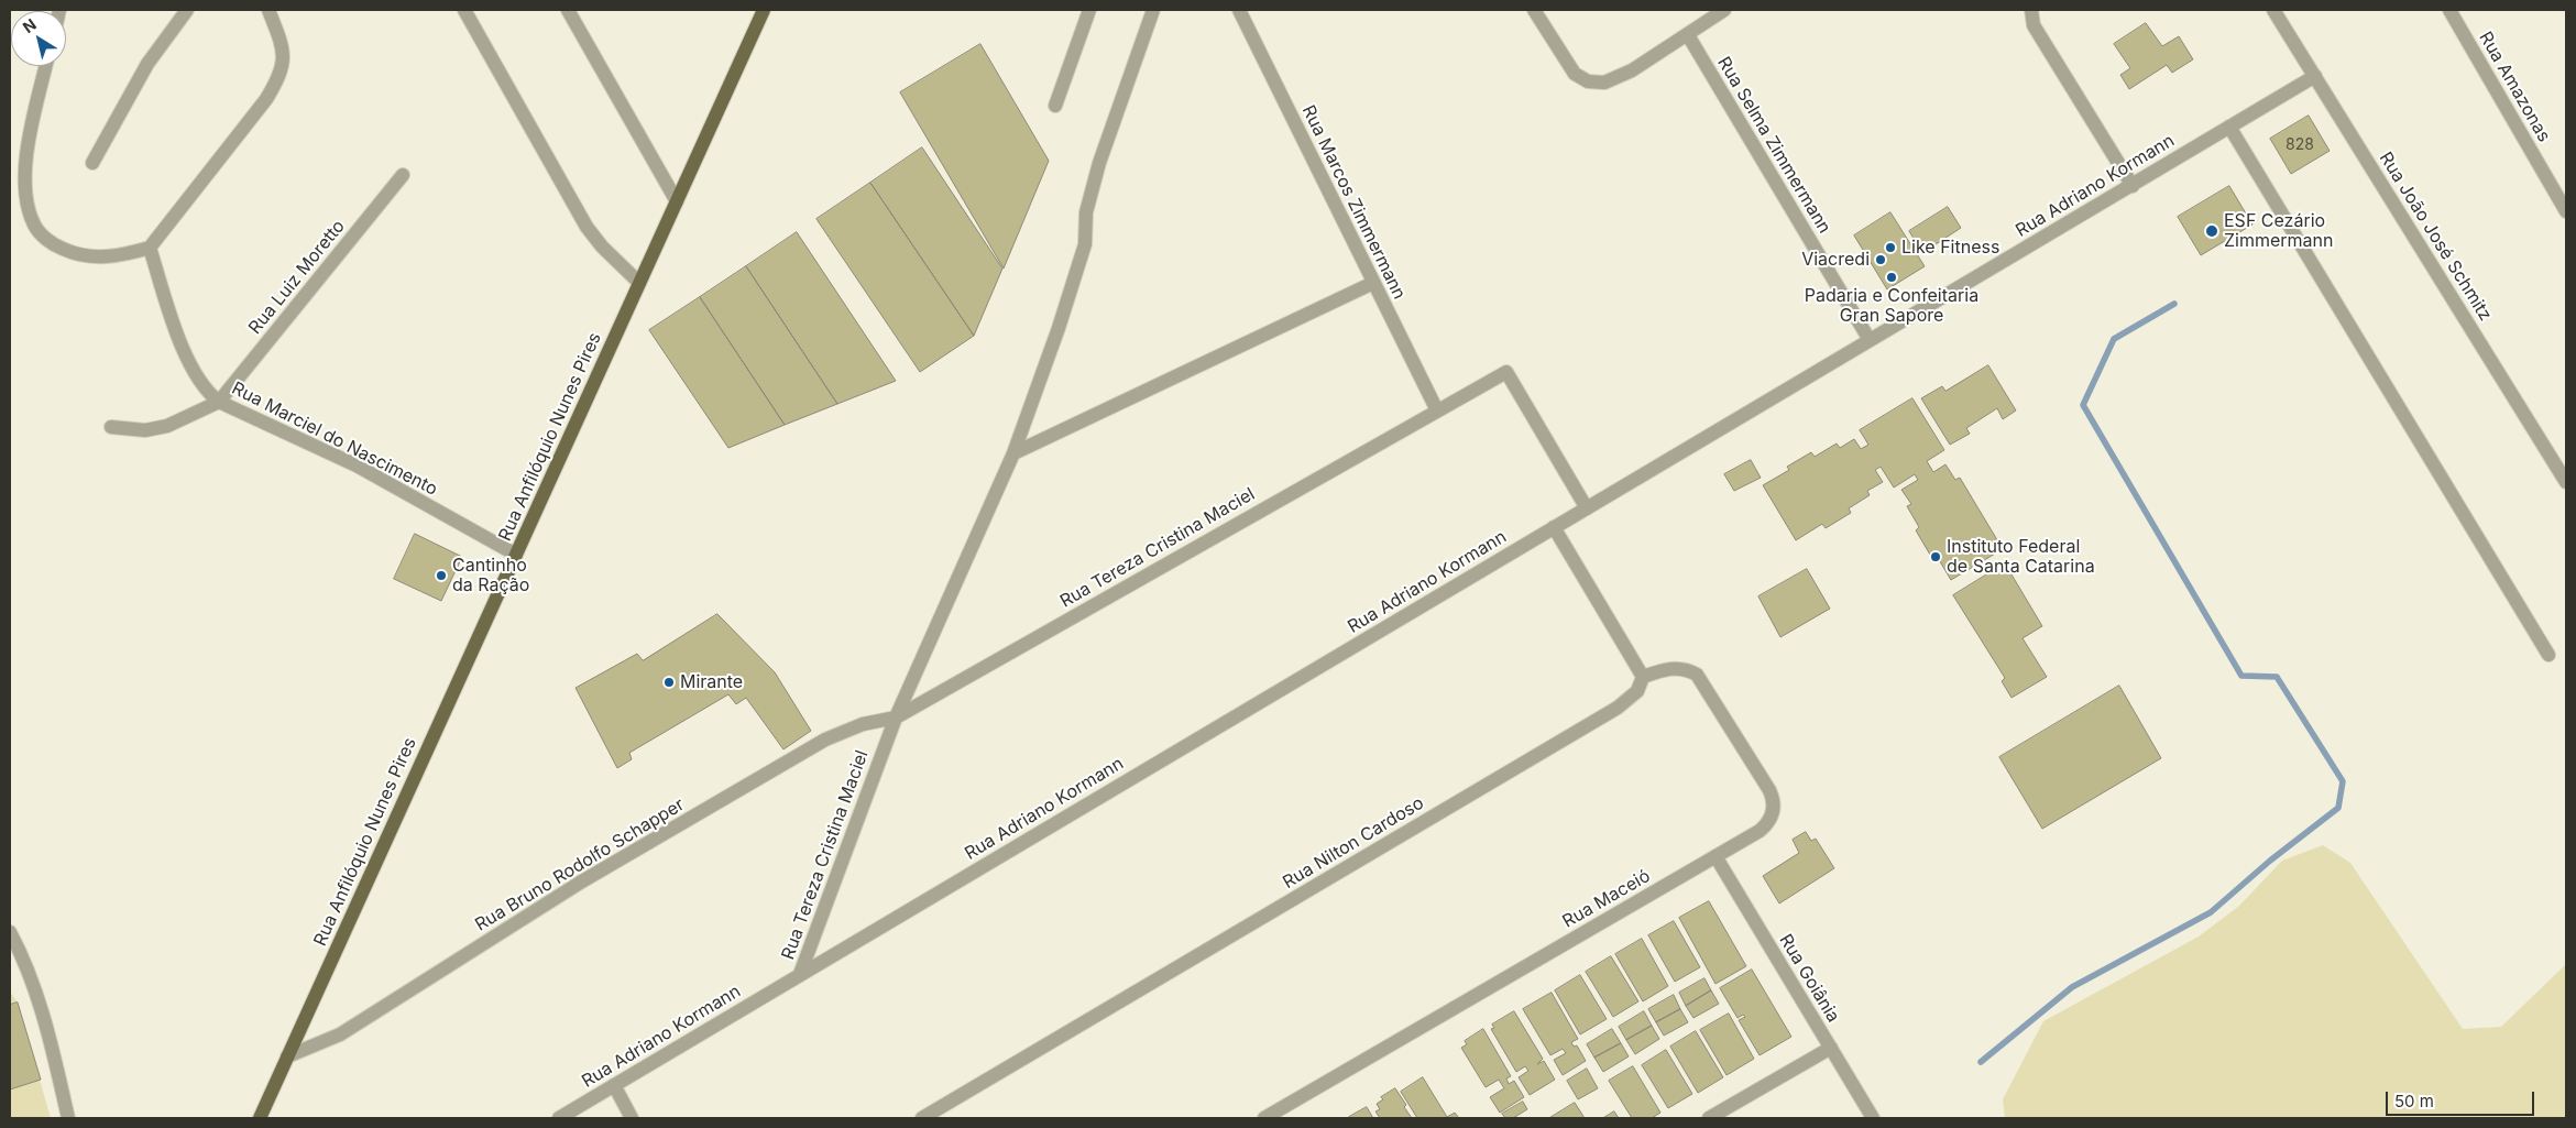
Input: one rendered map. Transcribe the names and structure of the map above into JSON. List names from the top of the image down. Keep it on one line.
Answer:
{"streets":{"main road":["Rua Anfilóquio Nunes Pires"],"street":["Rua Amazonas","Rua Selma Zimmermann","Rua Adriano Kormann","Rua Marcos Zimmermann","Rua João José Schmitz","Rua Luiz Moretto","Rua Marciel do Nascimento","Rua Tereza Cristina Maciel","Rua Nilton Cardoso","Rua Bruno Rodolfo Schapper","Rua Maceió","Rua Goiânia"]},"crossings":[["Rua Selma Zimmermann","Rua Adriano Kormann"],["Rua Adriano Kormann","Rua João José Schmitz"],["Rua Adriano Kormann","Rua Tereza Cristina Maciel"],["Rua Marcos Zimmermann","Rua Tereza Cristina Maciel"],["Rua Luiz Moretto","Rua Marciel do Nascimento"],["Rua Anfilóquio Nunes Pires","Rua Marciel do Nascimento"],["Rua Anfilóquio Nunes Pires","Rua Bruno Rodolfo Schapper"],["Rua Tereza Cristina Maciel","Rua Bruno Rodolfo Schapper"],["Rua Nilton Cardoso","Rua Maceió"],["Rua Maceió","Rua Goiânia"]],"places":["ESF Cezário Zimmermann","Like Fitness","Viacredi","Padaria e Confeitaria Gran Sapore","Instituto Federal de Santa Catarina","Cantinho da Ração","Mirante"],"house_numbers":["828"],"scale_bar":"50 m","north":"top left"}
